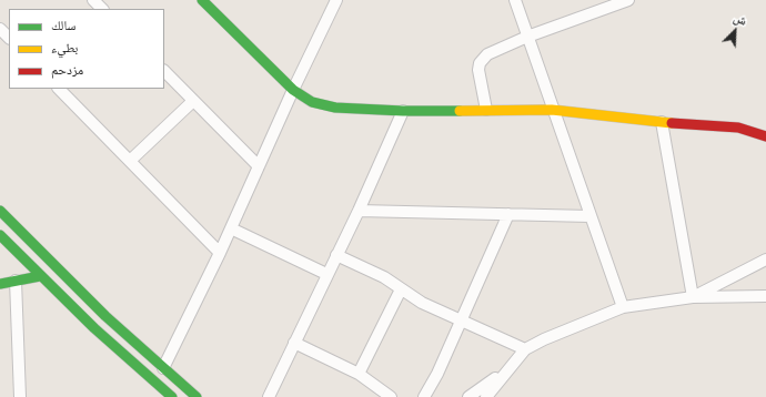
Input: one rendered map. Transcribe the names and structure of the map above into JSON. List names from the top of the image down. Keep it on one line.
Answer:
{"legend":["سالك","بطيء","مزدحم"],"north":"top right"}
